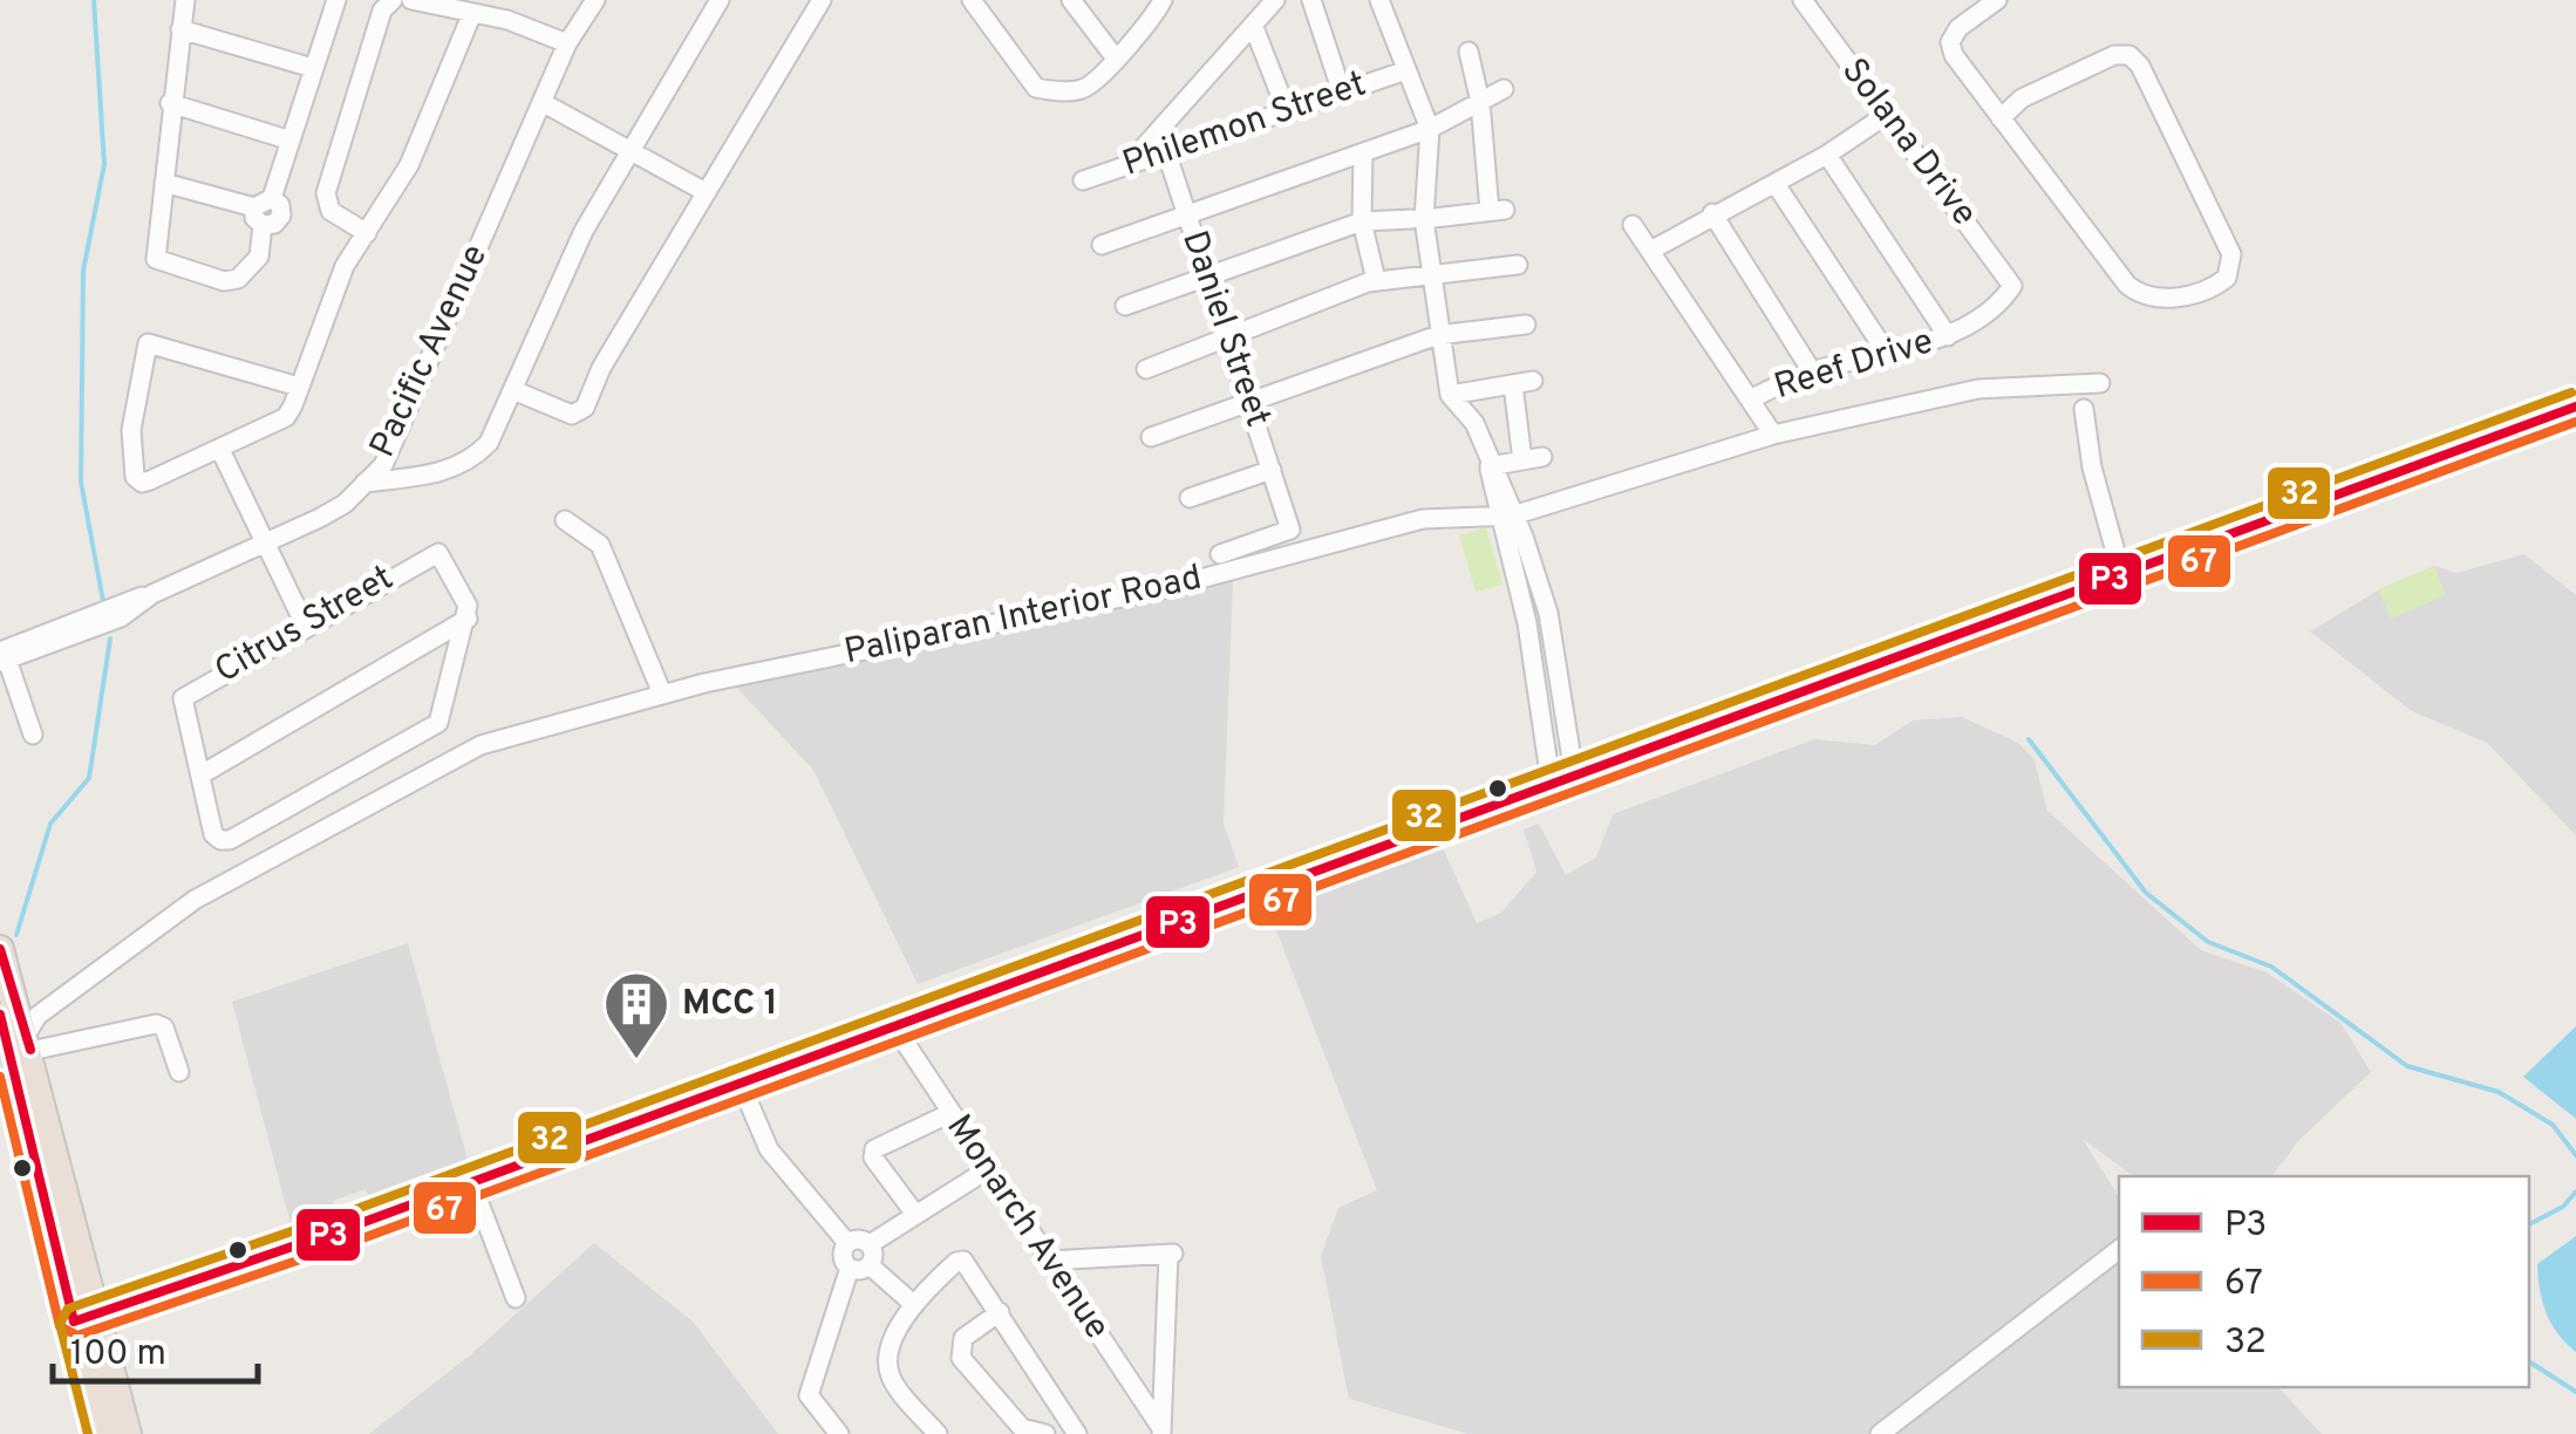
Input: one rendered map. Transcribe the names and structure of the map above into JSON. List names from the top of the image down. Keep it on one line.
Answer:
{"streets":{"street":["Philemon Street","Solana Drive","Daniel Street","Pacific Avenue","Reef Drive","Paliparan Interior Road","Citrus Street","Monarch Avenue"]},"crossings":[["Philemon Street","Daniel Street"],["Solana Drive","Reef Drive"]],"places":{"building":["MCC 1"]},"lines":["transit line 32","transit line P3","transit line 67"],"legend":["P3","67","32"],"scale_bar":"100 m"}
